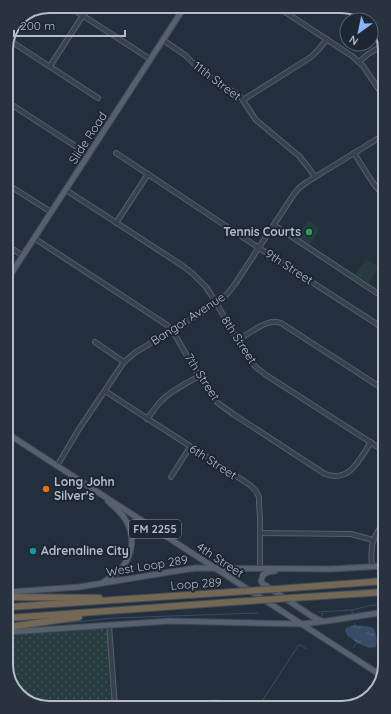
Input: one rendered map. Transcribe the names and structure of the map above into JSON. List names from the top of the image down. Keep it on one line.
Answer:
{"streets":{"highway":["Loop 289"],"main road":["Slide Road","FM 2255","4th Street","West Loop 289"],"street":["11th Street","9th Street","Bangor Avenue","8th Street","7th Street","6th Street"]},"crossings":[["11th Street","Slide Road"],["11th Street","Bangor Avenue"],["Slide Road","8th Street"],["Slide Road","7th Street"],["9th Street","Bangor Avenue"],["Bangor Avenue","8th Street"],["Bangor Avenue","7th Street"],["Bangor Avenue","6th Street"],["Bangor Avenue","4th Street"],["8th Street","7th Street"],["6th Street","West Loop 289"],["4th Street","West Loop 289"]],"places":["Tennis Courts","Long John Silver's","Adrenaline City"],"scale_bar":"200 m","north":"bottom left"}
